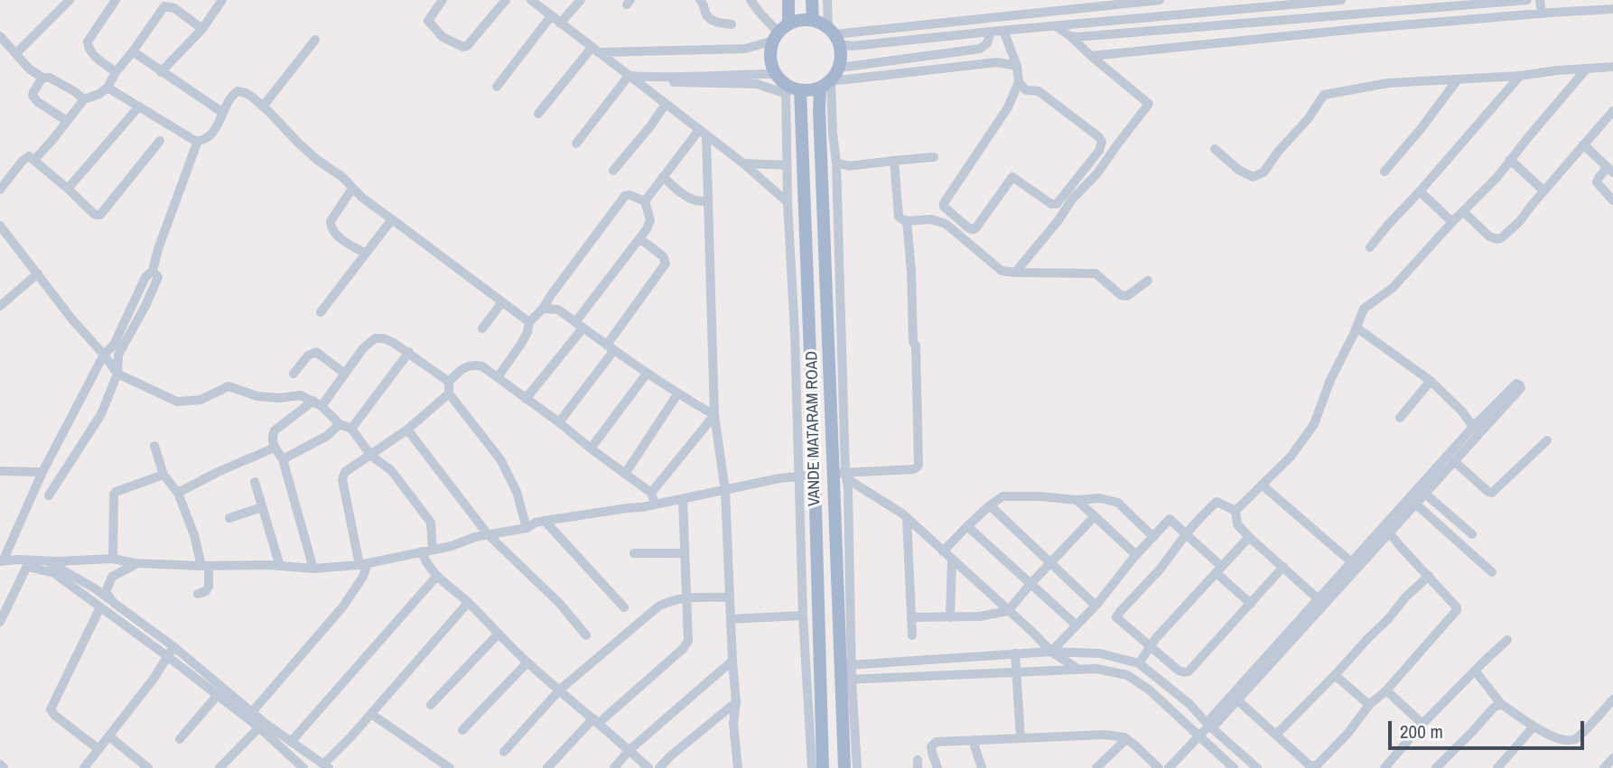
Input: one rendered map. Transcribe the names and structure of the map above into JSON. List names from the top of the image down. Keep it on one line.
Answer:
{"streets":{"main road":["VANDE MATARAM ROAD"]},"scale_bar":"200 m"}
